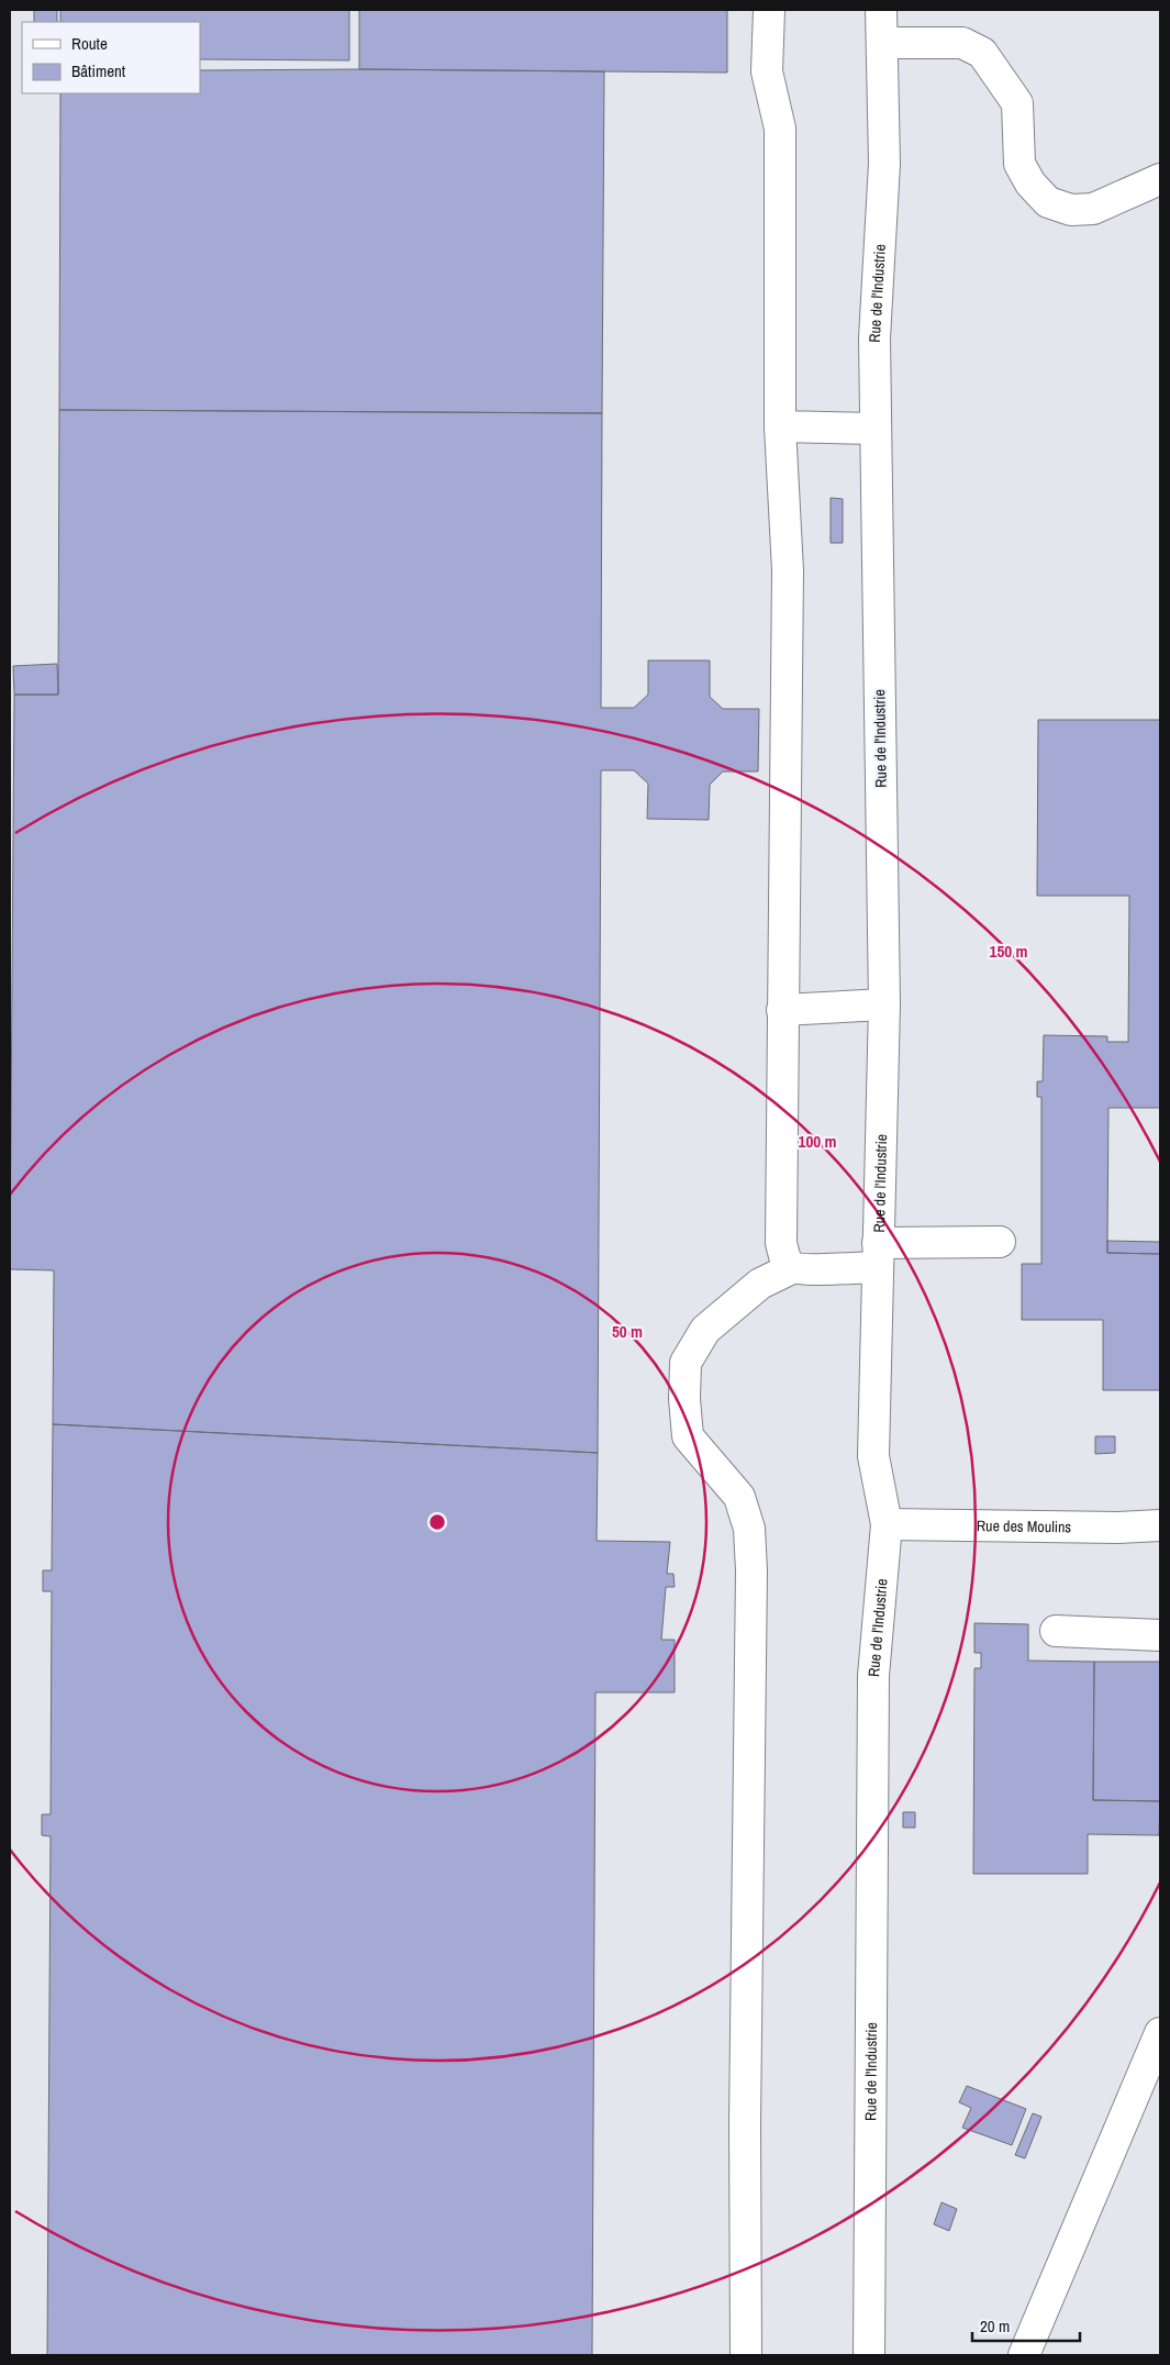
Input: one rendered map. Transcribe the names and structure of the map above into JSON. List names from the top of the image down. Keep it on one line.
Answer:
{"streets":{"street":["Rue de l'Industrie","Rue des Moulins"]},"crossings":[["Rue de l'Industrie","Rue des Moulins"]],"legend":["Route","Bâtiment"],"scale_bar":"20 m","rings":["150 m","100 m","50 m"]}
